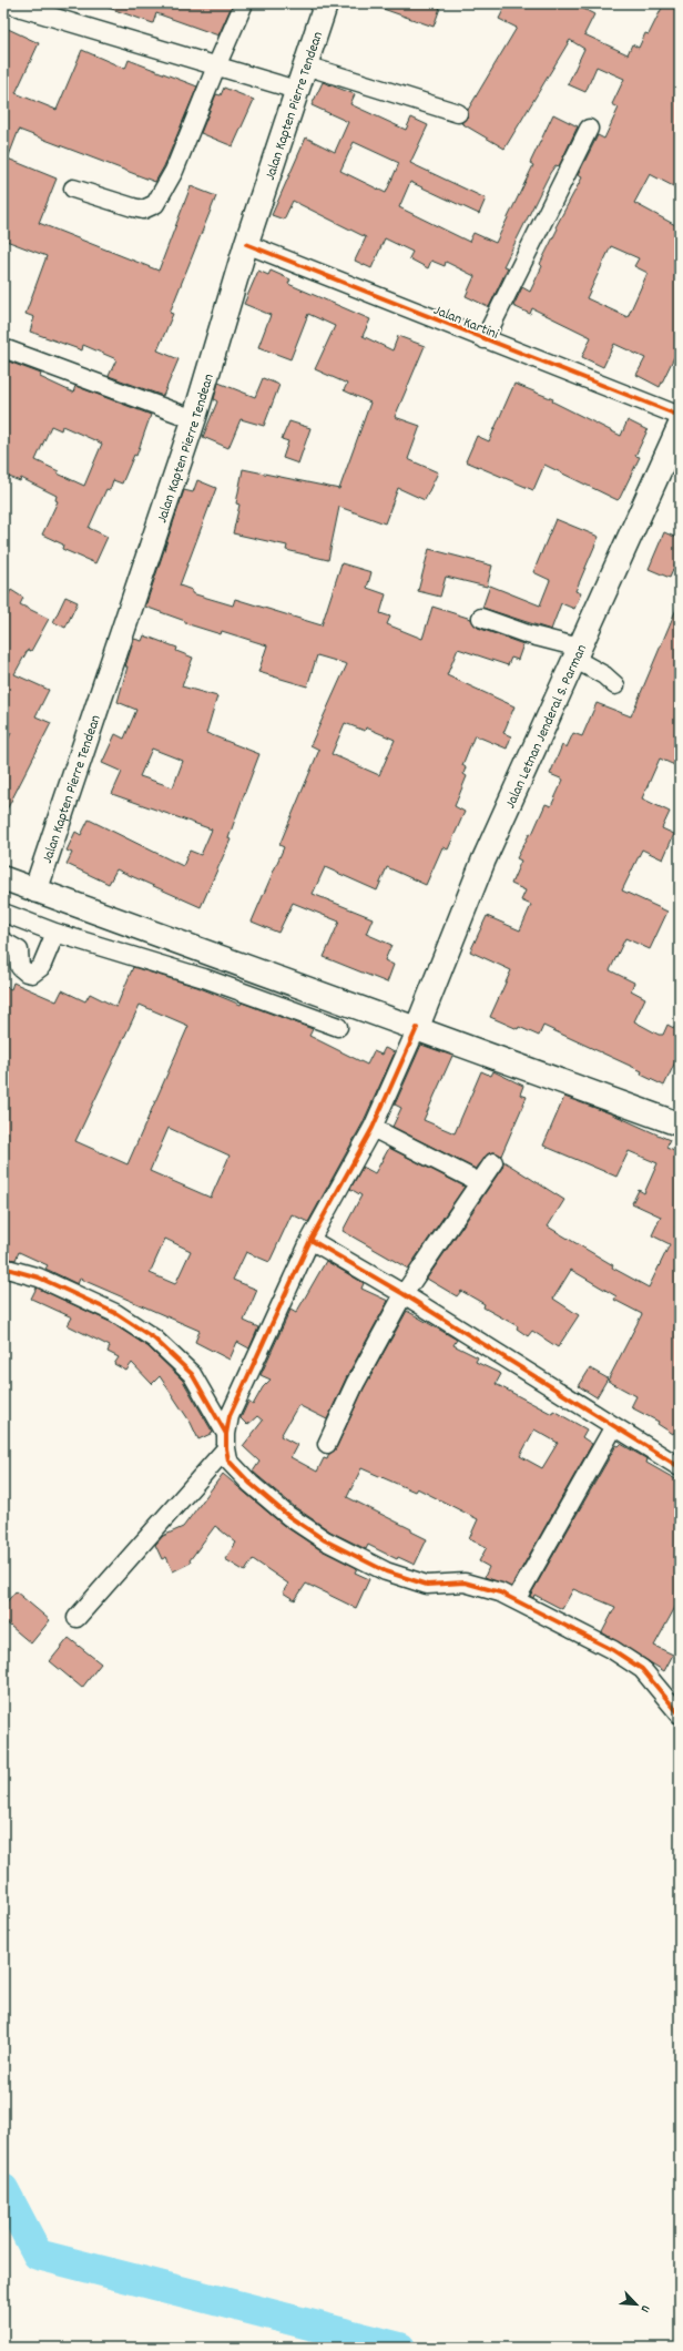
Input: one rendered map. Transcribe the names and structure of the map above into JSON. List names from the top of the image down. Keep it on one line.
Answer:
{"streets":{"main road":["Jalan Kapten Pierre Tendean","Jalan Letnan Jenderal S. Parman"],"street":["Jalan Kartini"]},"crossings":[["Jalan Kapten Pierre Tendean","Jalan Kartini"]],"north":"bottom right"}
